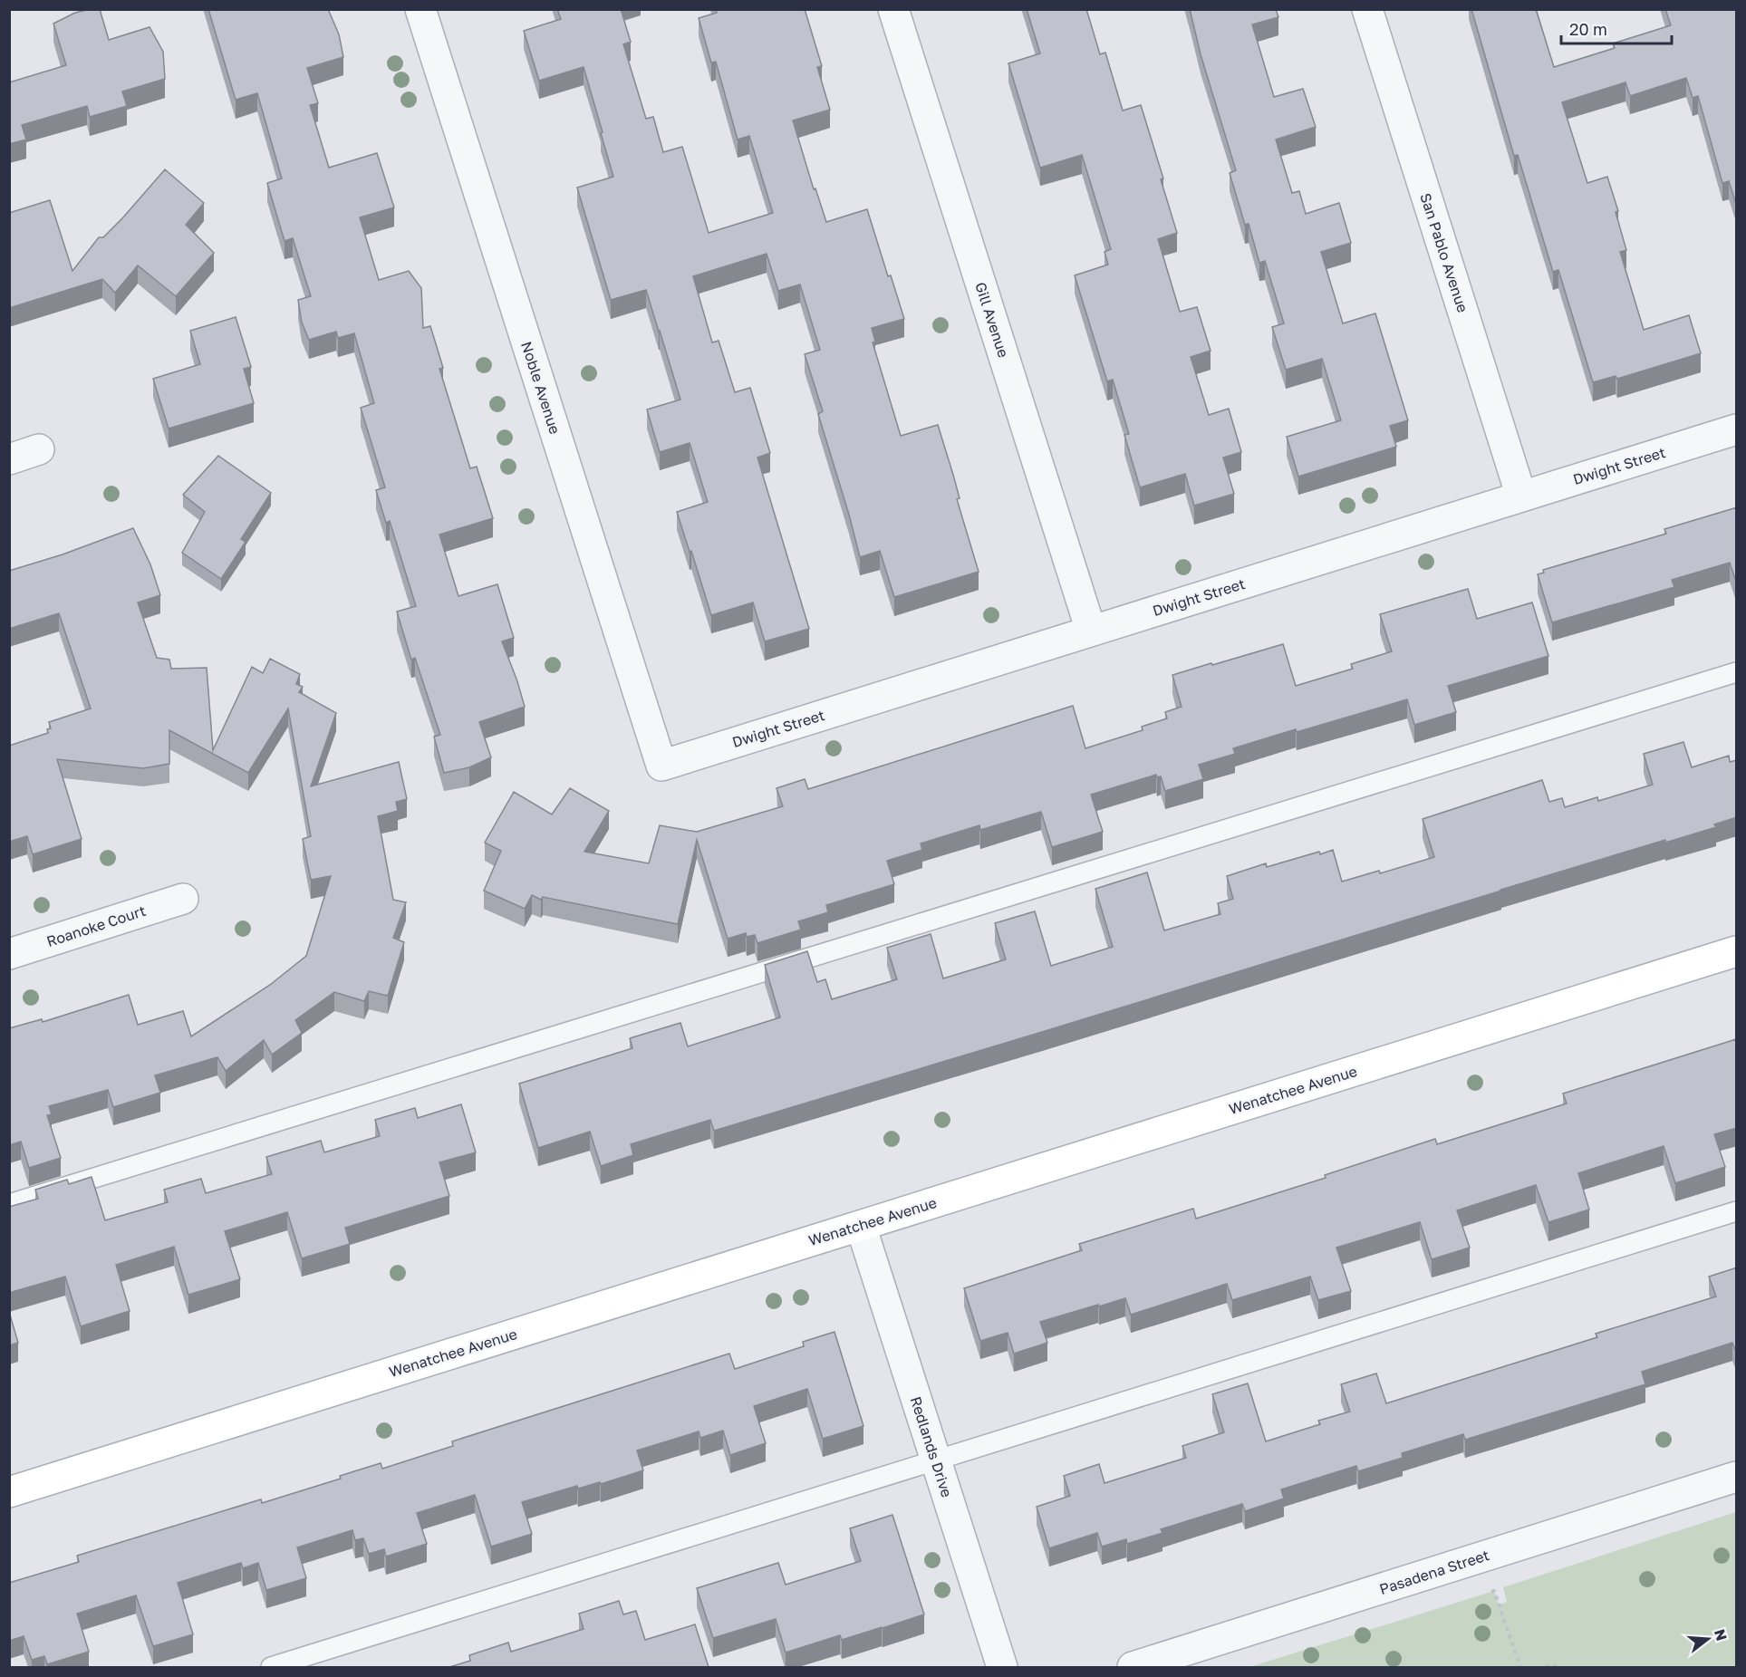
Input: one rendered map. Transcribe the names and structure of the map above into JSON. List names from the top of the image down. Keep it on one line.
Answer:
{"streets":{"street":["San Pablo Avenue","Gill Avenue","Noble Avenue","Dwight Street","Roanoke Court","Wenatchee Avenue","Redlands Drive","Pasadena Street"]},"crossings":[["San Pablo Avenue","Dwight Street"],["Gill Avenue","Dwight Street"],["Noble Avenue","Dwight Street"],["Wenatchee Avenue","Redlands Drive"]],"scale_bar":"20 m","north":"right"}
